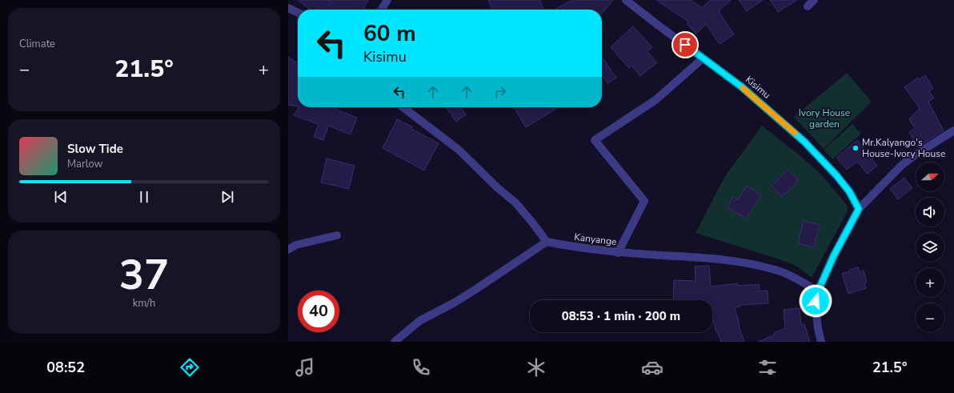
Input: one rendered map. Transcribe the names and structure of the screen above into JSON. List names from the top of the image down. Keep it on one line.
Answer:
{"streets":{"street":["Kisimu","Kanyange"]},"parks":["Ivory House garden"],"places":["Mr.Kalyango's House-Ivory House"],"north":"right","page":{"tile":["Climate",["37","km/h"]],"turn":["60 m","Kisimu"],"heat":["−","21.5°","+"],"song":["Slow Tide","Marlow"],"map_buttons":["+","−"],"limit":"40","trip":"08:53 · 1 min · 200 m","tabs":["08:52","21.5°"]}}
